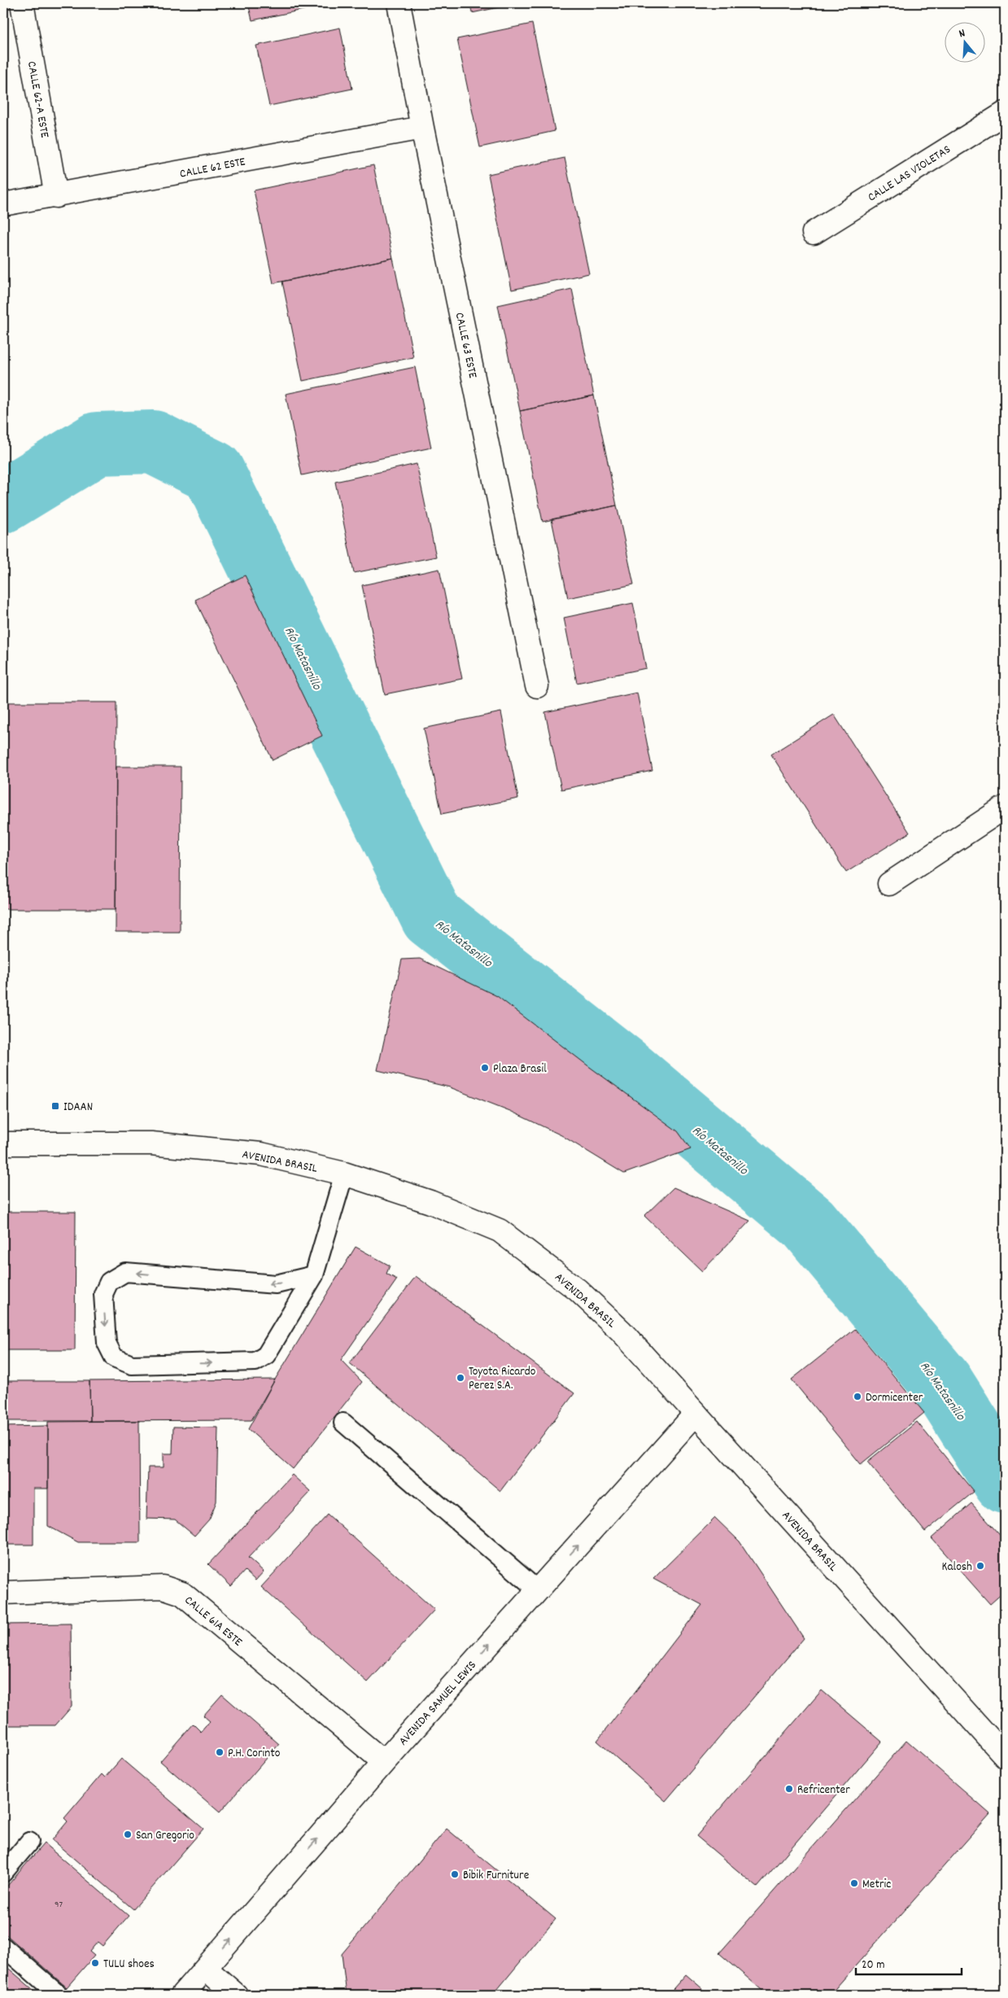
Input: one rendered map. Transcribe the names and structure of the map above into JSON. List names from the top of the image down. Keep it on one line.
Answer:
{"streets":{"street":["CALLE 62-A ESTE","CALLE 62 ESTE","CALLE LAS VIOLETAS","CALLE 63 ESTE","AVENIDA BRASIL","CALLE 61A ESTE","AVENIDA SAMUEL LEWIS"]},"crossings":[["CALLE 62-A ESTE","CALLE 62 ESTE"],["CALLE 62 ESTE","CALLE 63 ESTE"],["AVENIDA BRASIL","AVENIDA SAMUEL LEWIS"],["CALLE 61A ESTE","AVENIDA SAMUEL LEWIS"]],"one_way":["AVENIDA SAMUEL LEWIS"],"water":["Río Matasnillo"],"places":{"other":["Plaza Brasil","Toyota Ricardo Perez S.A.","Dormicenter","Kalosh","P.H. Corinto","Refricenter","San Gregorio","Bibik Furniture","Metric","TULU shoes"],"transit":["IDAAN"]},"house_numbers":["97"],"scale_bar":"20 m","north":"top"}
